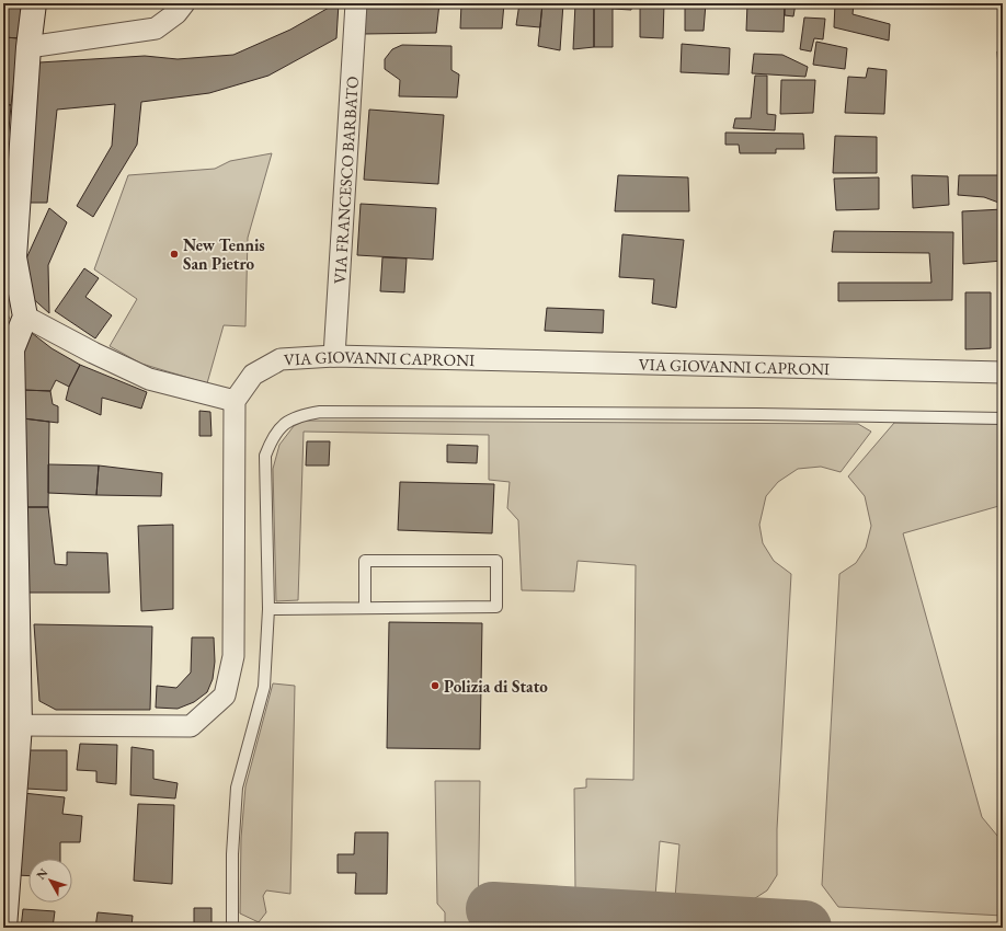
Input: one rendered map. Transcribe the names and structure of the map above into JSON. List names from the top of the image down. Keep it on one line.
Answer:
{"streets":{"street":["VIA FRANCESCO BARBATO","VIA GIOVANNI CAPRONI"]},"crossings":[["VIA FRANCESCO BARBATO","VIA GIOVANNI CAPRONI"]],"places":["New Tennis San Pietro","Polizia di Stato"],"north":"top left"}
